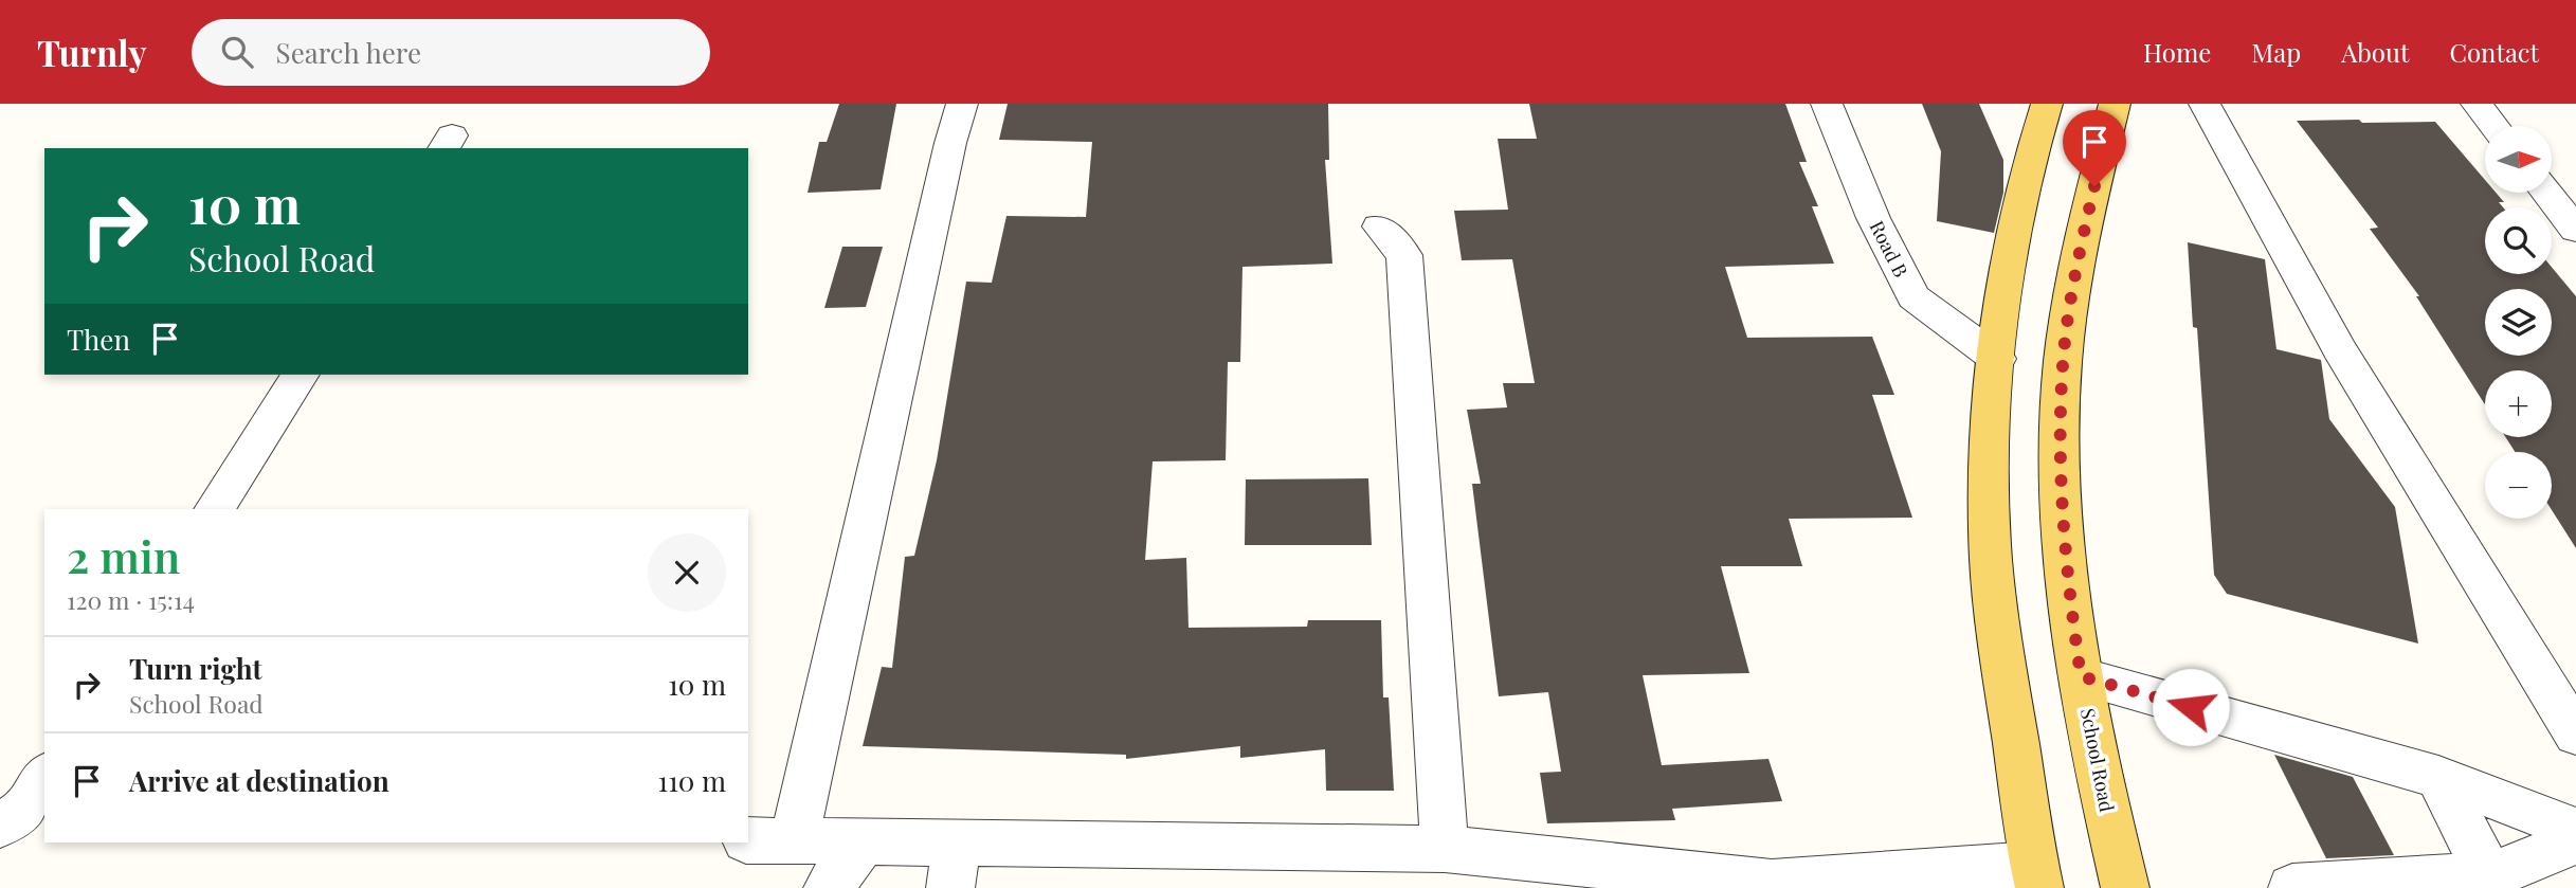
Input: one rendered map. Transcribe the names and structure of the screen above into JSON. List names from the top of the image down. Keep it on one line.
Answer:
{"streets":{"main road":["School Road"],"street":["Road B"]},"north":"right","page":{"header":"Turnly","search":"Search here","nav":["Home","Map","About","Contact"],"map_buttons":["+","−"],"turn":["10 m","School Road"],"then":"Then","heading":["2 min","120 m · 15:14"],"list":[{"name":"Turn right","note":"School Road","value":"10 m"},{"name":"Arrive at destination","value":"110 m"}]}}
